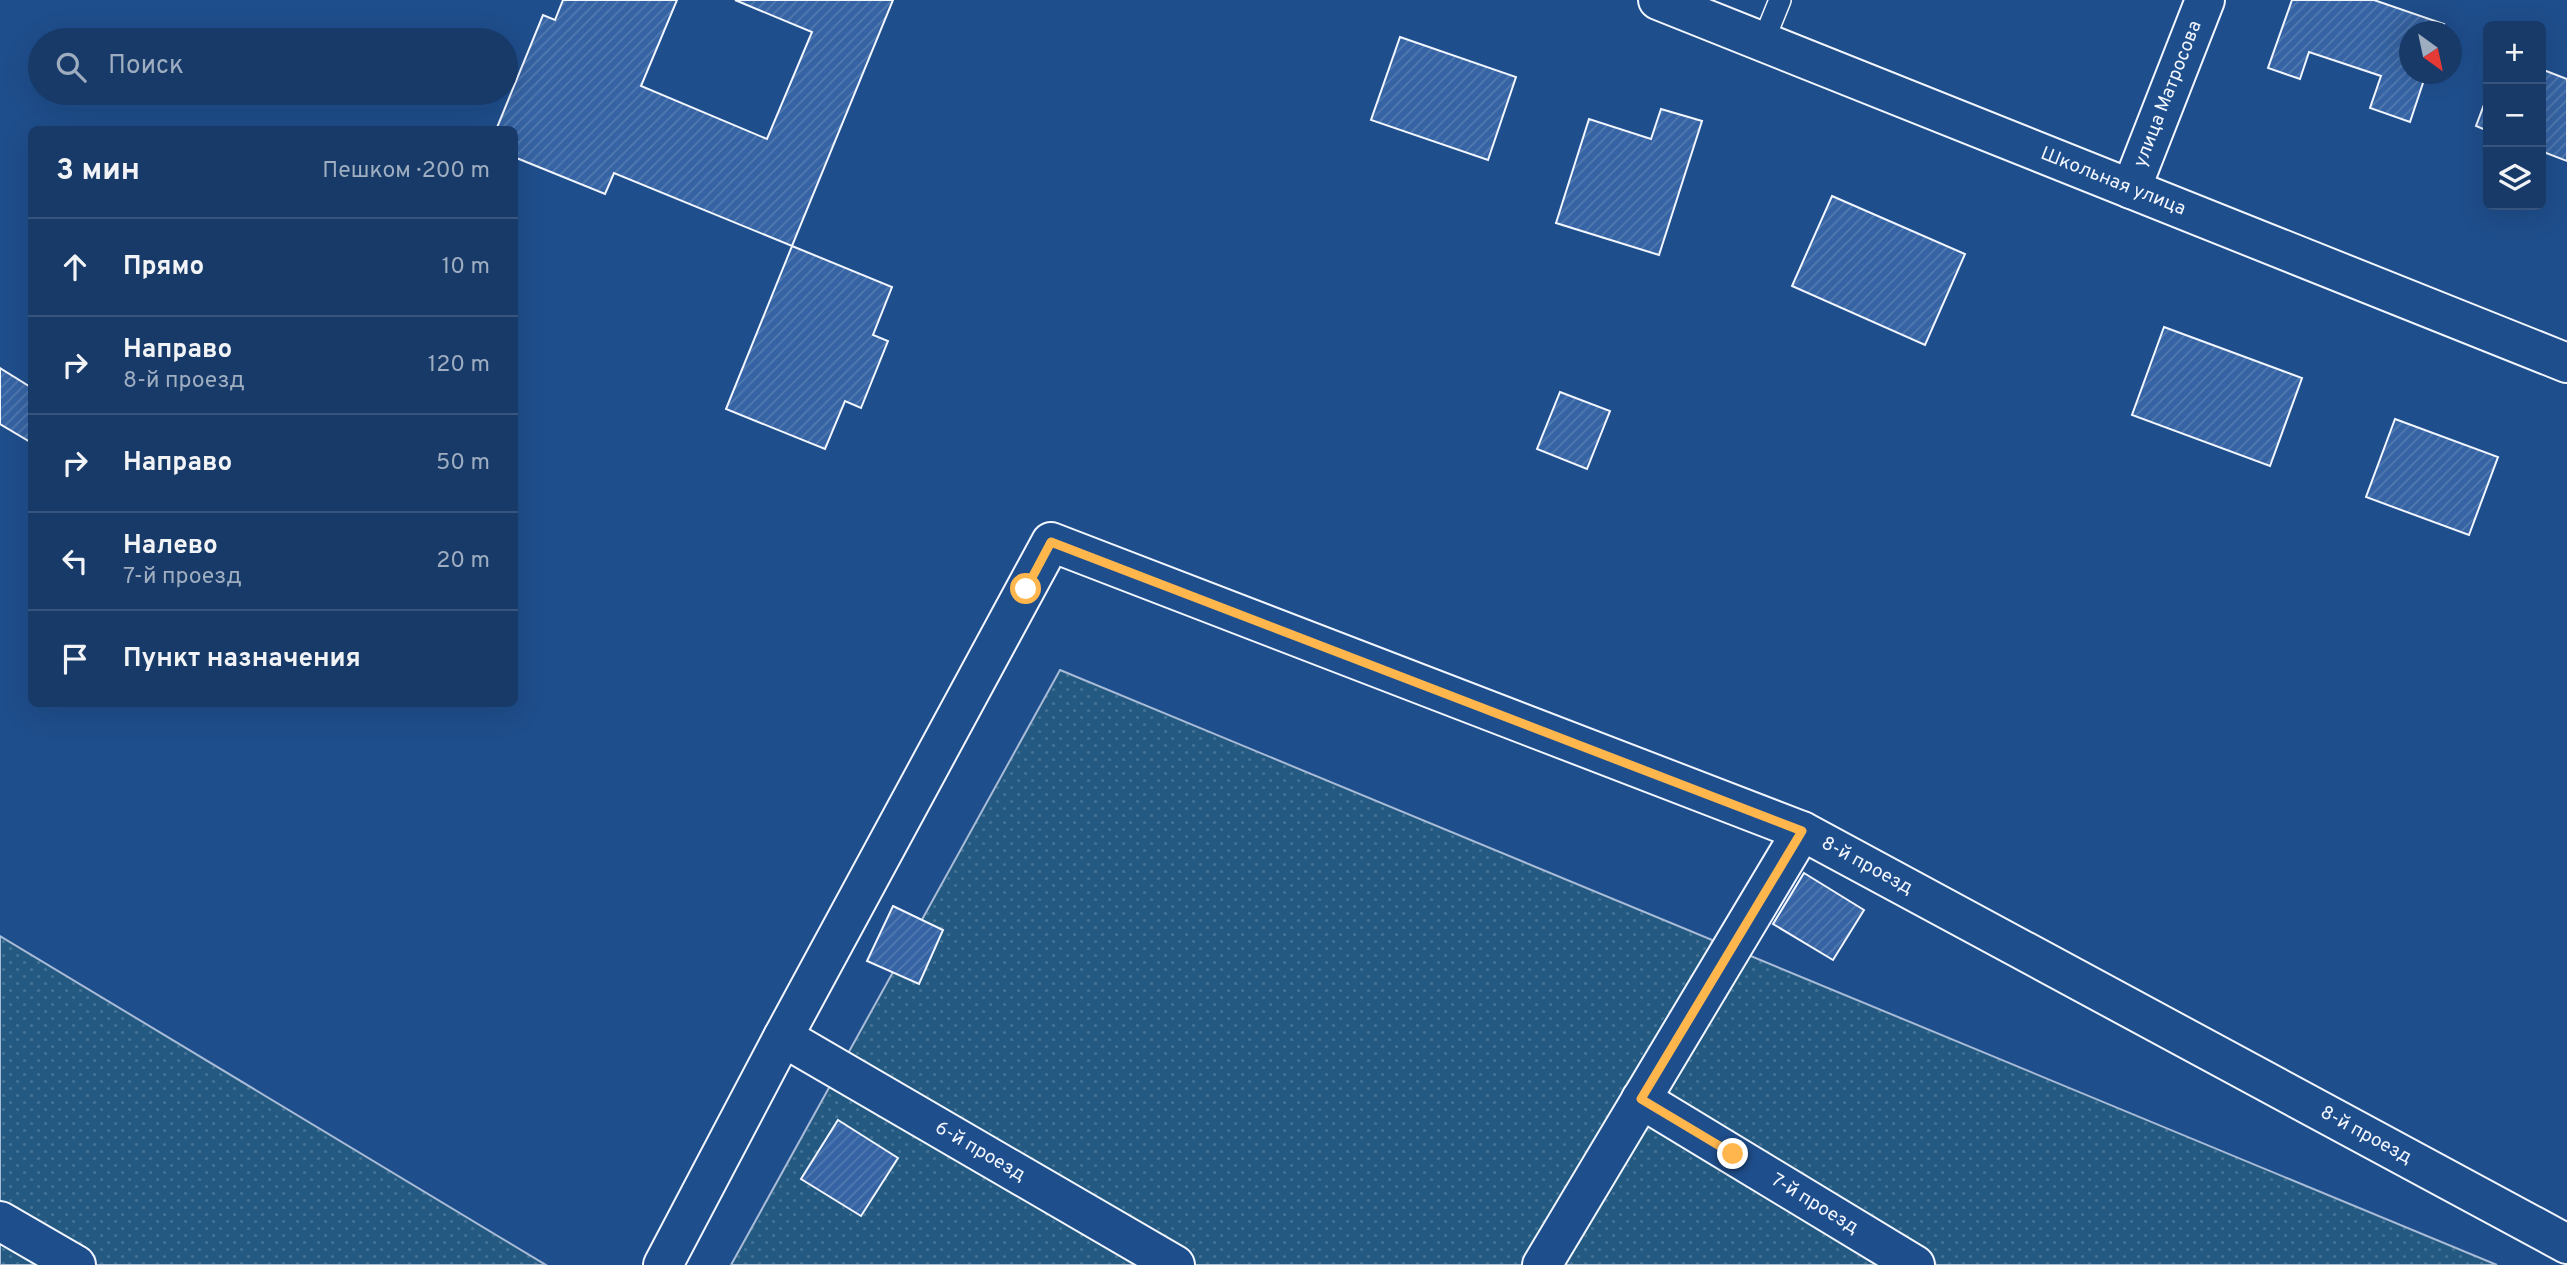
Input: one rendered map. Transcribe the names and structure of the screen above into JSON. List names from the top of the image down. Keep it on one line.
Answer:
{"streets":{"street":["улица Матросова","Школьная улица","8-й проезд","6-й проезд","7-й проезд"]},"crossings":[["улица Матросова","Школьная улица"],["8-й проезд","6-й проезд"]],"north":"bottom right","page":{"map_buttons":["+","−"],"search":"Поиск","heading":["3 мин","Пешком · 200 m"],"list":[["Прямо","10 m"],["Направо","8-й проезд","120 m"],["Направо","50 m"],["Налево","7-й проезд","20 m"],"Пункт назначения"]}}
